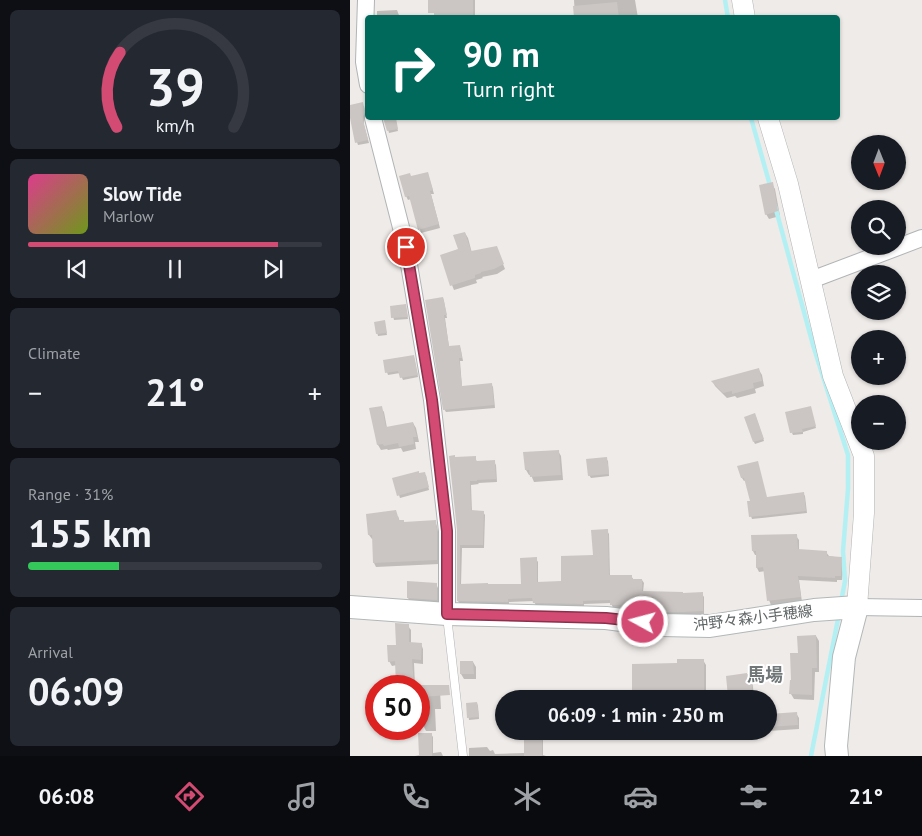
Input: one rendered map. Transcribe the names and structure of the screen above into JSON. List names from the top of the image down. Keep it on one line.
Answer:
{"streets":{"main road":["沖野々森小手穂線"]},"districts":["馬場"],"north":"bottom","page":{"turn":["90 m","Turn right"],"map_buttons":["+","−"],"song":["Slow Tide","Marlow"],"tile":["Climate",["Range · 31%","155 km"],["Arrival","06:09"]],"heat":["−","21°","+"],"limit":"50","trip":"06:09 · 1 min · 250 m","tabs":["06:08","21°"],"gauge":["39","km/h"]}}
